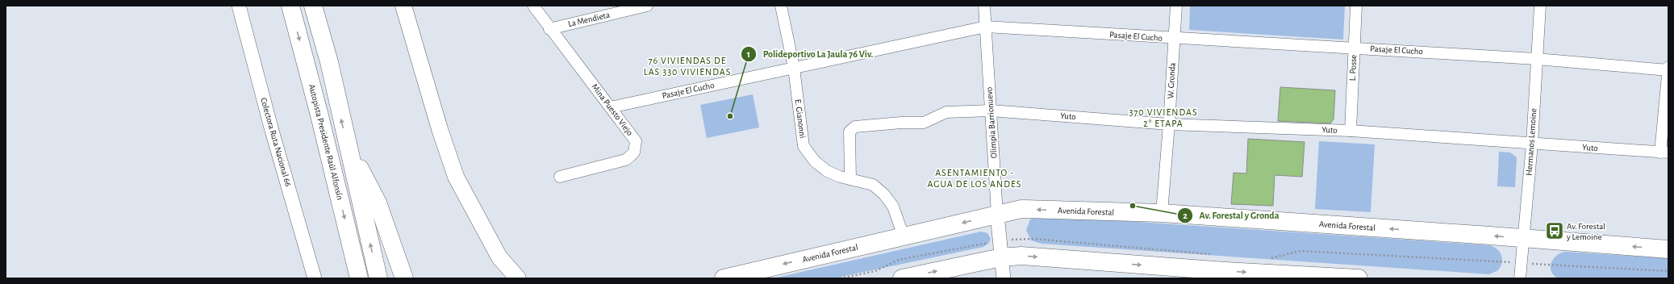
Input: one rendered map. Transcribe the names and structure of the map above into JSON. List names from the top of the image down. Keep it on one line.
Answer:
{"streets":{"main road":["Autopista Presidente Raúl Alfonsín","Avenida Forestal"],"street":["La Mendieta","Pasaje El Cucho","L. Posse","W. Gronda","Mina Puesto Viejo","Yuto","E. Gianonni","Olimpia Barrionuevo","Colectora Ruta Nacional 66","Hermanos Lemoine"]},"crossings":[["La Mendieta","Mina Puesto Viejo"],["Pasaje El Cucho","L. Posse"],["Pasaje El Cucho","W. Gronda"],["Pasaje El Cucho","Mina Puesto Viejo"],["Pasaje El Cucho","E. Gianonni"],["Pasaje El Cucho","Olimpia Barrionuevo"],["Pasaje El Cucho","Hermanos Lemoine"],["L. Posse","Yuto"],["W. Gronda","Yuto"],["W. Gronda","Avenida Forestal"],["Yuto","E. Gianonni"],["Yuto","Olimpia Barrionuevo"],["Yuto","Hermanos Lemoine"],["E. Gianonni","Avenida Forestal"],["Olimpia Barrionuevo","Avenida Forestal"],["Hermanos Lemoine","Avenida Forestal"]],"districts":["76 VIVIENDAS DE LAS 330 VIVIENDAS","370 VIVIENDAS 2° ETAPA","ASENTAMIENTO - AGUA DE LOS ANDES"],"places":{"other":["Polideportivo La Jaula 76 Viv.","Av. Forestal y Gronda"],"bus stop":["Av. Forestal y Lemoine"]}}
